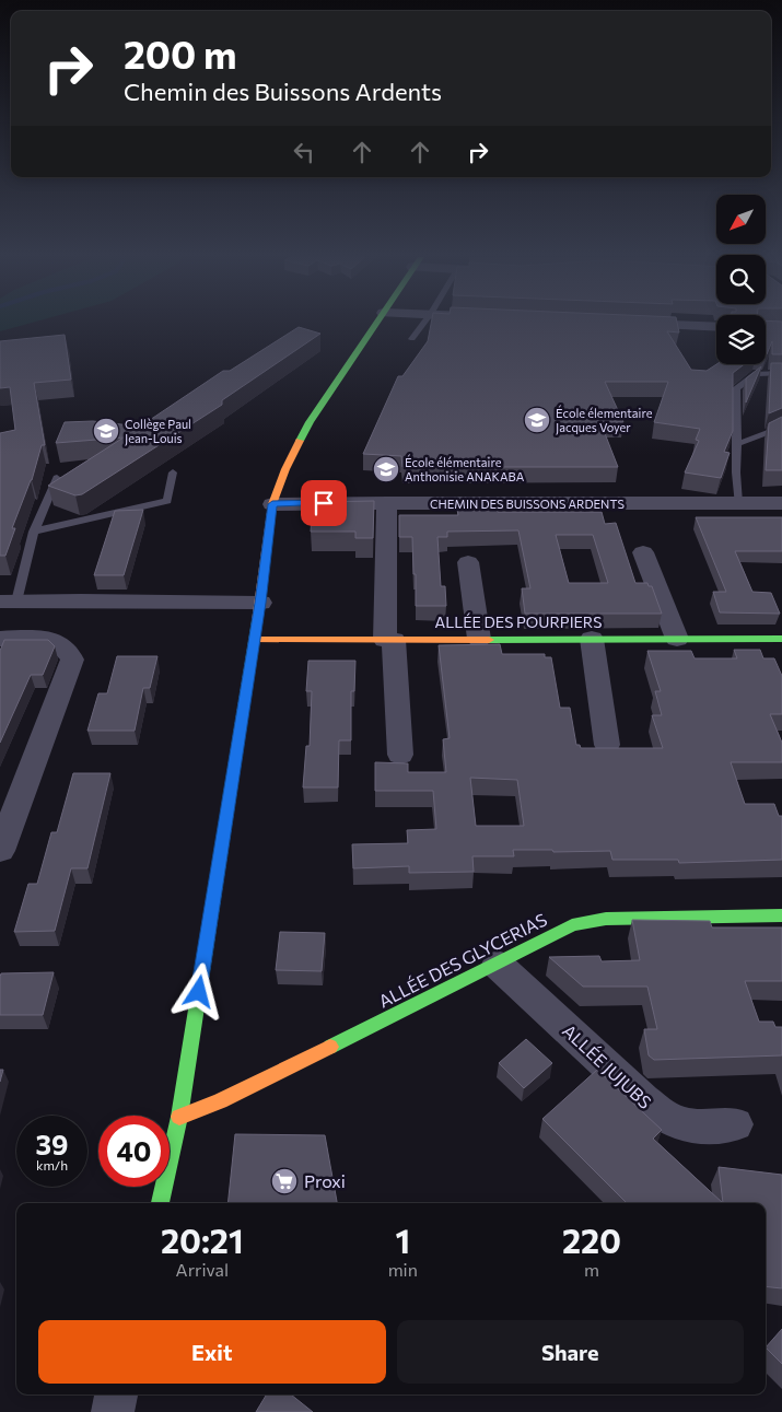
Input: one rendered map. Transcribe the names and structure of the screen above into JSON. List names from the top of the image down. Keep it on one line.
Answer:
{"streets":{"street":["CHEMIN DES BUISSONS ARDENTS","ALLÉE DES POURPIERS","ALLÉE DES GLYCERIAS","ALLÉE JUJUBS"]},"crossings":[["ALLÉE DES GLYCERIAS","ALLÉE JUJUBS"]],"places":{"school or university":["École élementaire Jacques Voyer","Collège Paul Jean-Louis","École élémentaire Anthonisie ANAKABA"],"supermarket":["Proxi"]},"north":"bottom left","page":{"turn":["200 m","Chemin des Buissons Ardents"],"speed":"39 km/h","limit":"40","eta":["20:21","Arrival","1","min","220","m"],"buttons":["Exit","Share"]}}
